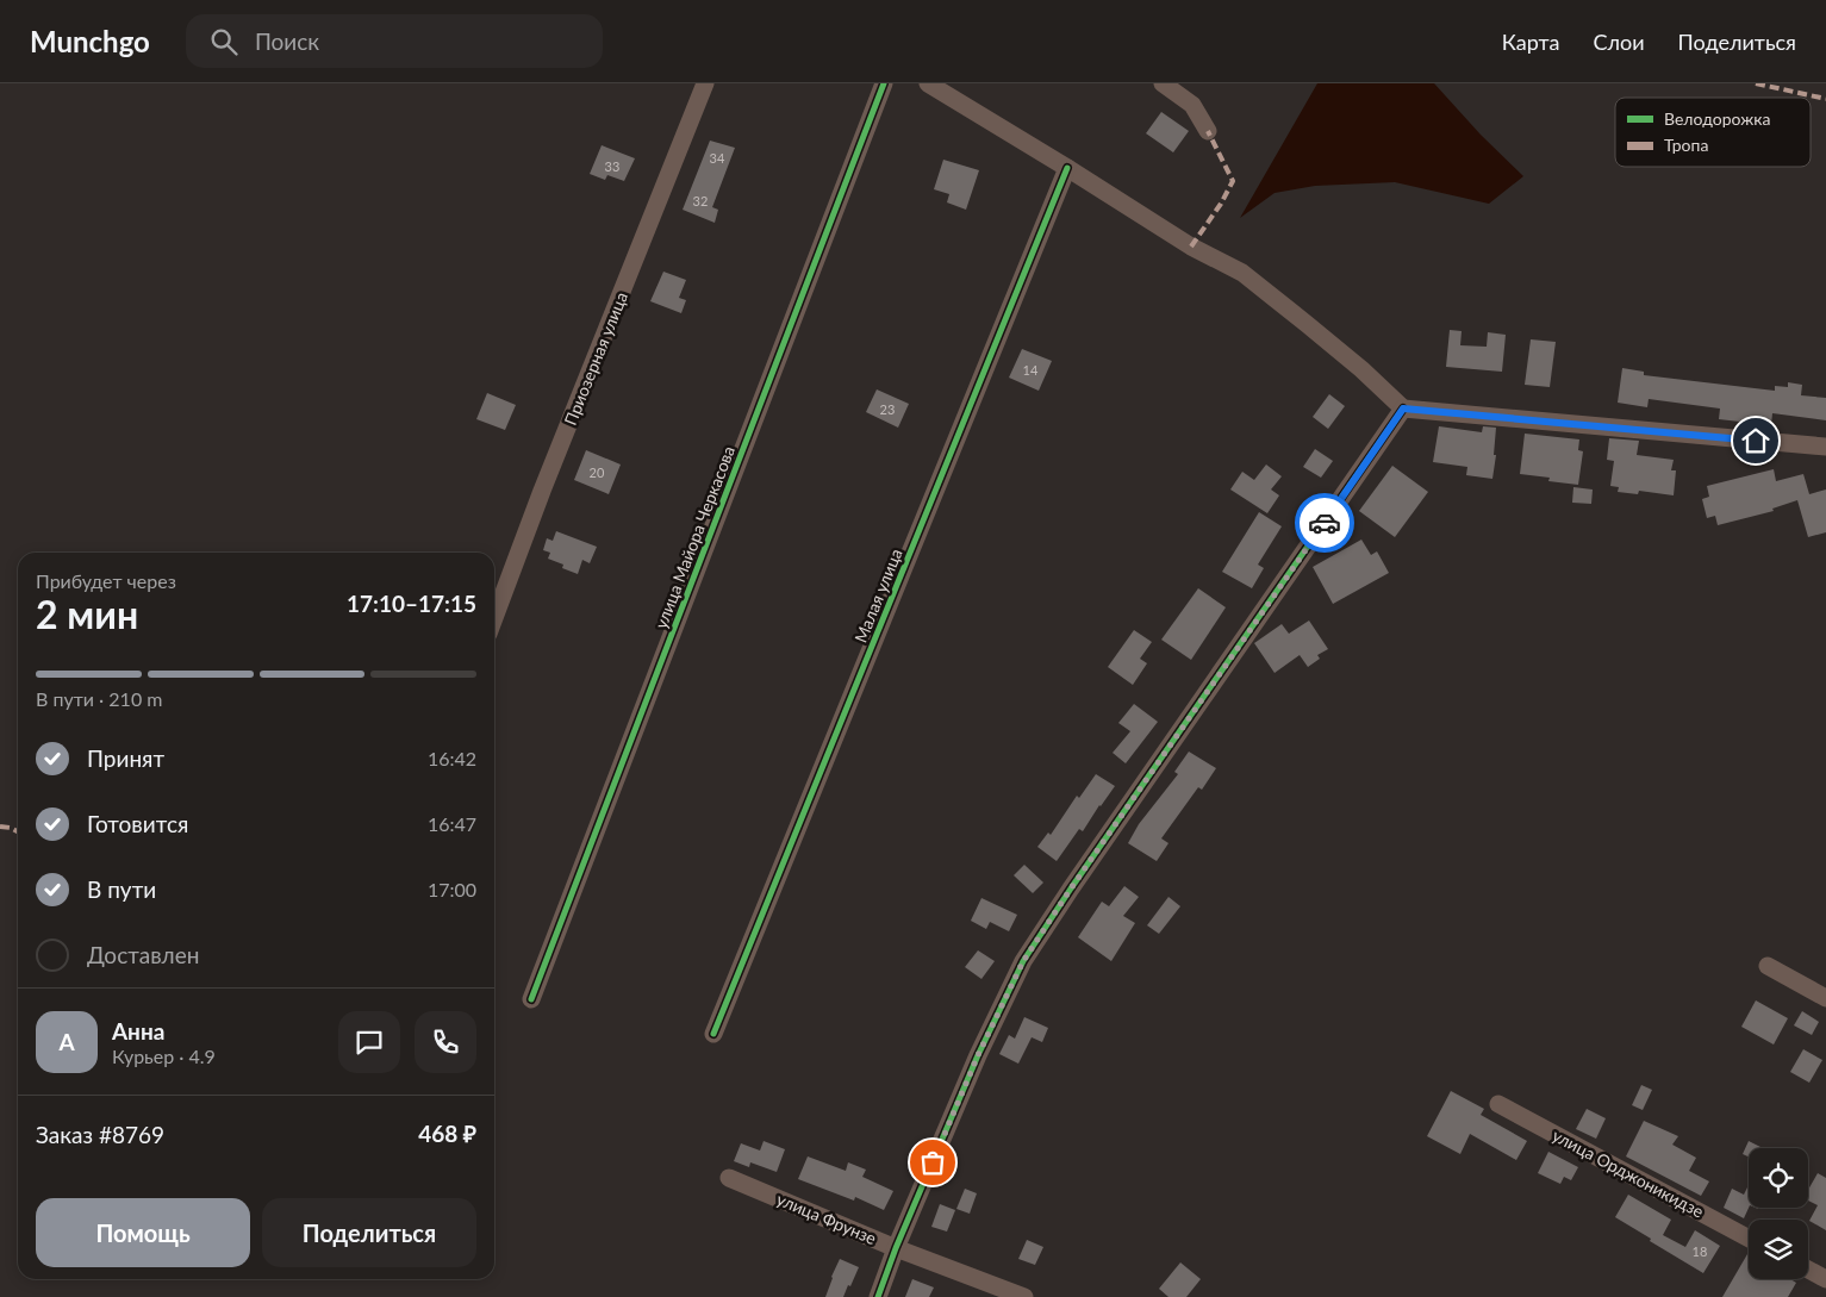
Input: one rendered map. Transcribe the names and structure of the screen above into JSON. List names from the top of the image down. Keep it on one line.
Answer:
{"streets":{"street":["Приозерная улица","улица Майора Черкасова","Малая улица","улица Орджоникидзе","улица Фрунзе"]},"house_numbers":["34","33","32","14","23","20","18"],"legend":["Велодорожка","Тропа"],"page":{"header":"Munchgo","search":"Поиск","nav":["Карта","Слои","Поделиться"],"heading":["2 мин","Прибудет через","17:10–17:15"],"panel":["Анна","Курьер · 4.9","Заказ #8769","468 ₽"],"bar":"В пути · 210 m","list":[["Принят","16:42"],["Готовится","16:47"],["В пути","17:00"],"Доставлен"],"round":"А","buttons":["Помощь","Поделиться"]}}
